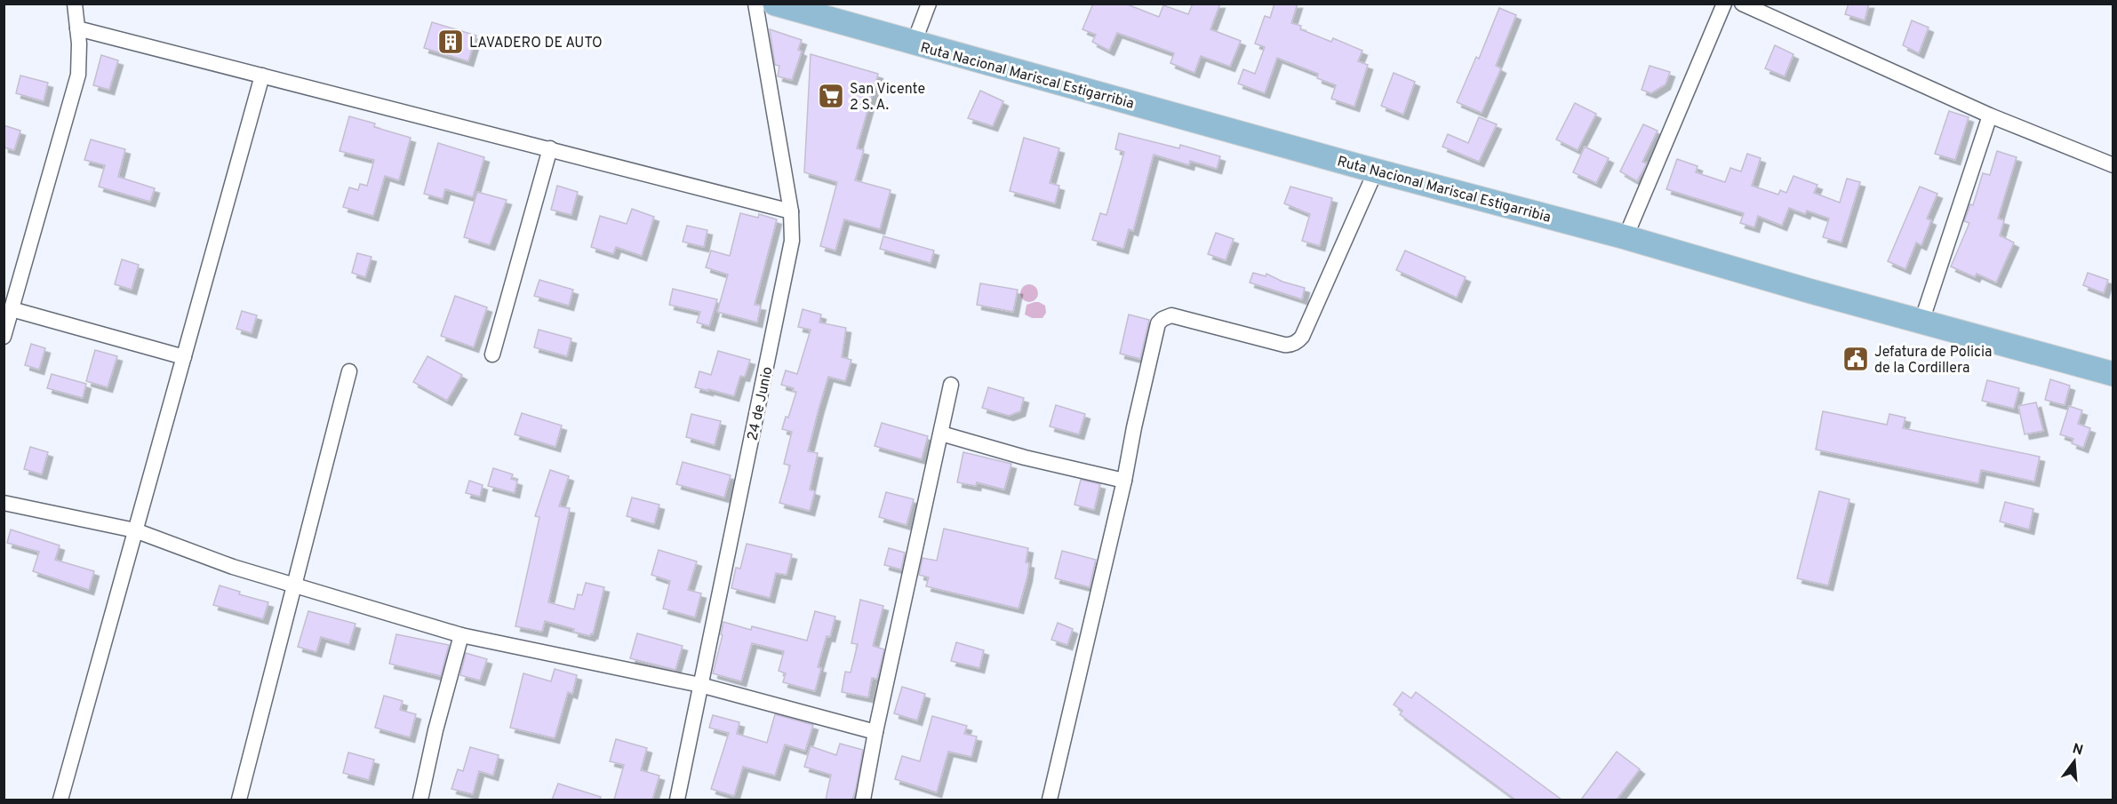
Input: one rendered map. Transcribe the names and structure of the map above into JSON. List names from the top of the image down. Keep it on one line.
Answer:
{"streets":{"main road":["Ruta Nacional Mariscal Estigarribia"],"street":["24 de Junio"]},"places":{"building":["LAVADERO DE AUTO"],"supermarket":["San Vicente 2 S. A."],"public building":["Jefatura de Policia de la Cordillera"]},"north":"top"}
